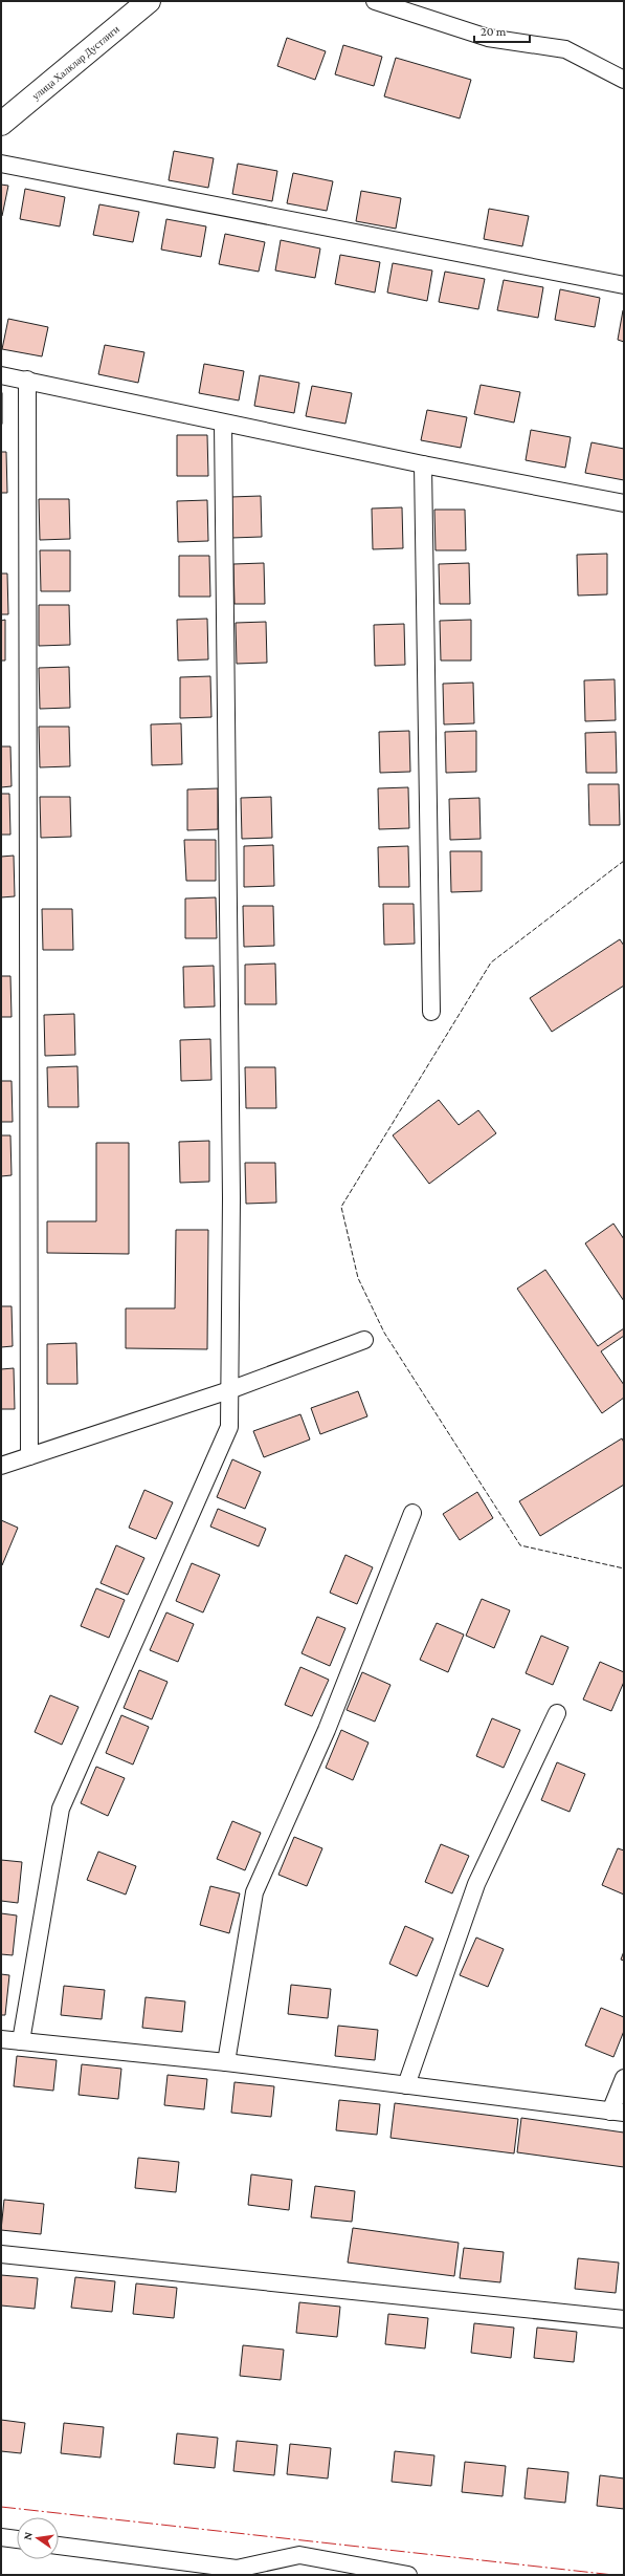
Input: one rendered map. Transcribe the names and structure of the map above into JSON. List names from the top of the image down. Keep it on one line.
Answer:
{"streets":{"street":["улица Халклар Дустлиги"]},"scale_bar":"20 m","north":"left"}
